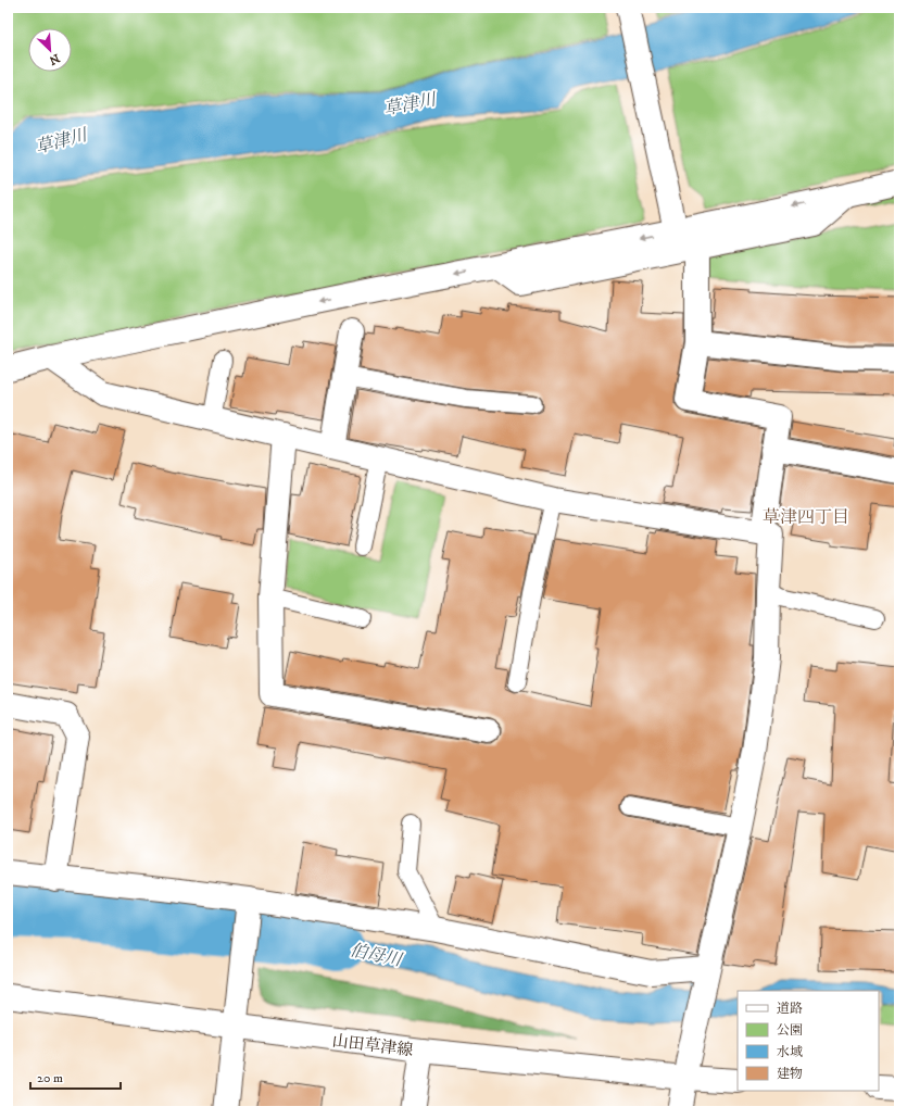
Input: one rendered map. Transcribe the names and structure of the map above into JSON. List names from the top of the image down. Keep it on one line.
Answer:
{"streets":{"street":["山田草津線"]},"districts":["草津四丁目"],"water":["草津川","伯母川"],"legend":["道路","公園","水域","建物"],"scale_bar":"20 m","north":"bottom right"}
